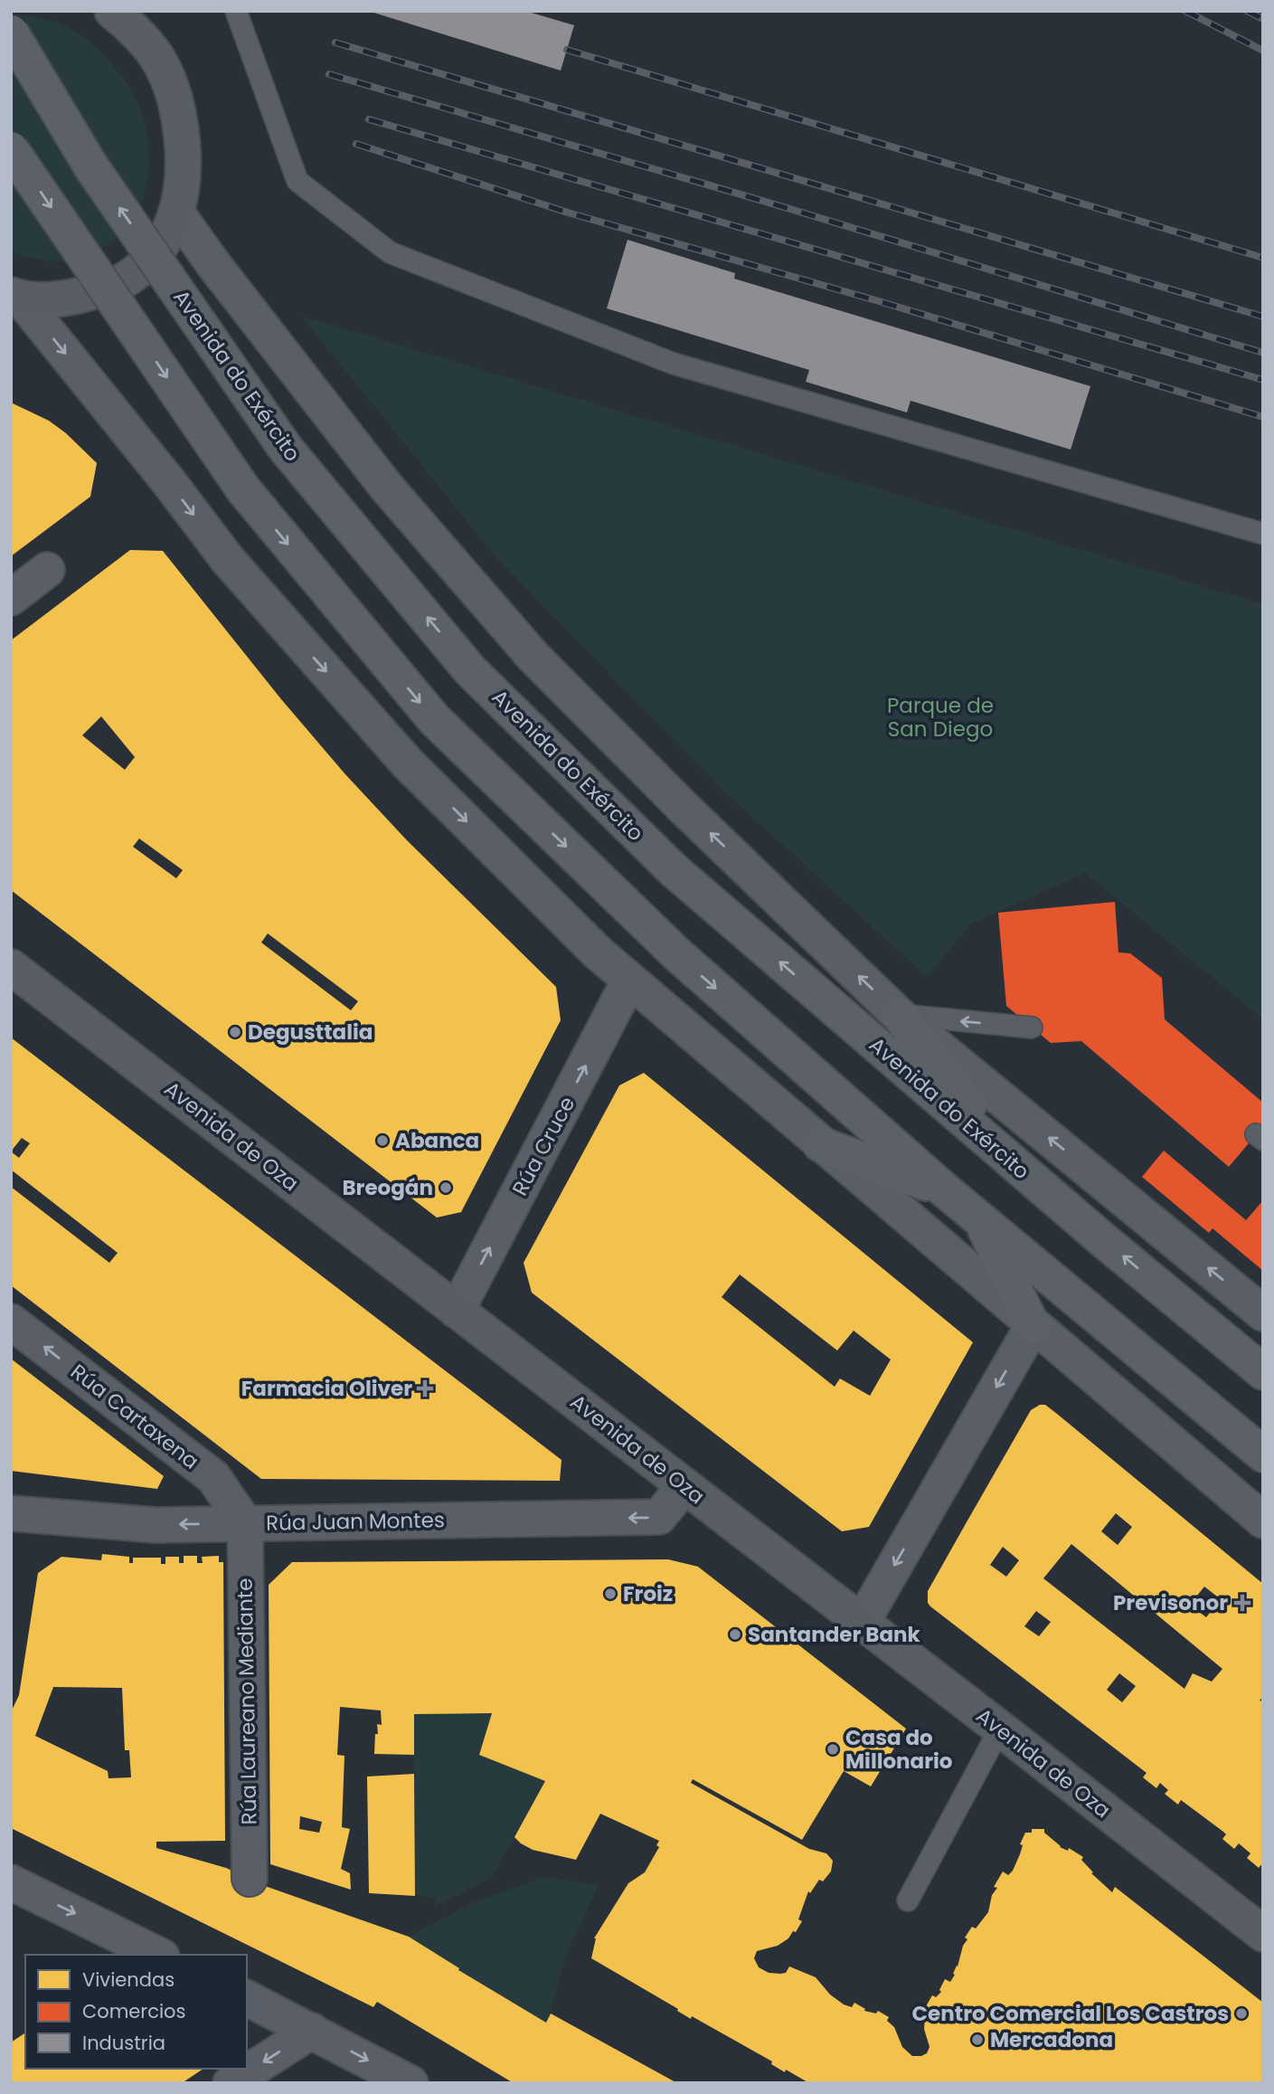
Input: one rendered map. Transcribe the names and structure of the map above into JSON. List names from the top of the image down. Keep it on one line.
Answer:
{"streets":{"main road":["Avenida do Exército"],"street":["Avenida de Oza","Rúa Cruce","Rúa Cartaxena","Rúa Juan Montes","Rúa Laureano Mediante"]},"crossings":[["Avenida de Oza","Rúa Cruce"],["Avenida de Oza","Rúa Juan Montes"],["Rúa Cartaxena","Rúa Juan Montes"],["Rúa Cartaxena","Rúa Laureano Mediante"],["Rúa Juan Montes","Rúa Laureano Mediante"]],"one_way":["Rúa Cruce","Rúa Cartaxena","Rúa Juan Montes"],"parks":["Parque de San Diego"],"places":{"other":["Degusttalia","Abanca","Breogán","Froiz","Santander Bank","Casa do Millonario","Centro Comercial Los Castros","Mercadona"],"health":["Farmacia Oliver","Previsonor"]},"legend":["Viviendas","Comercios","Industria"]}
